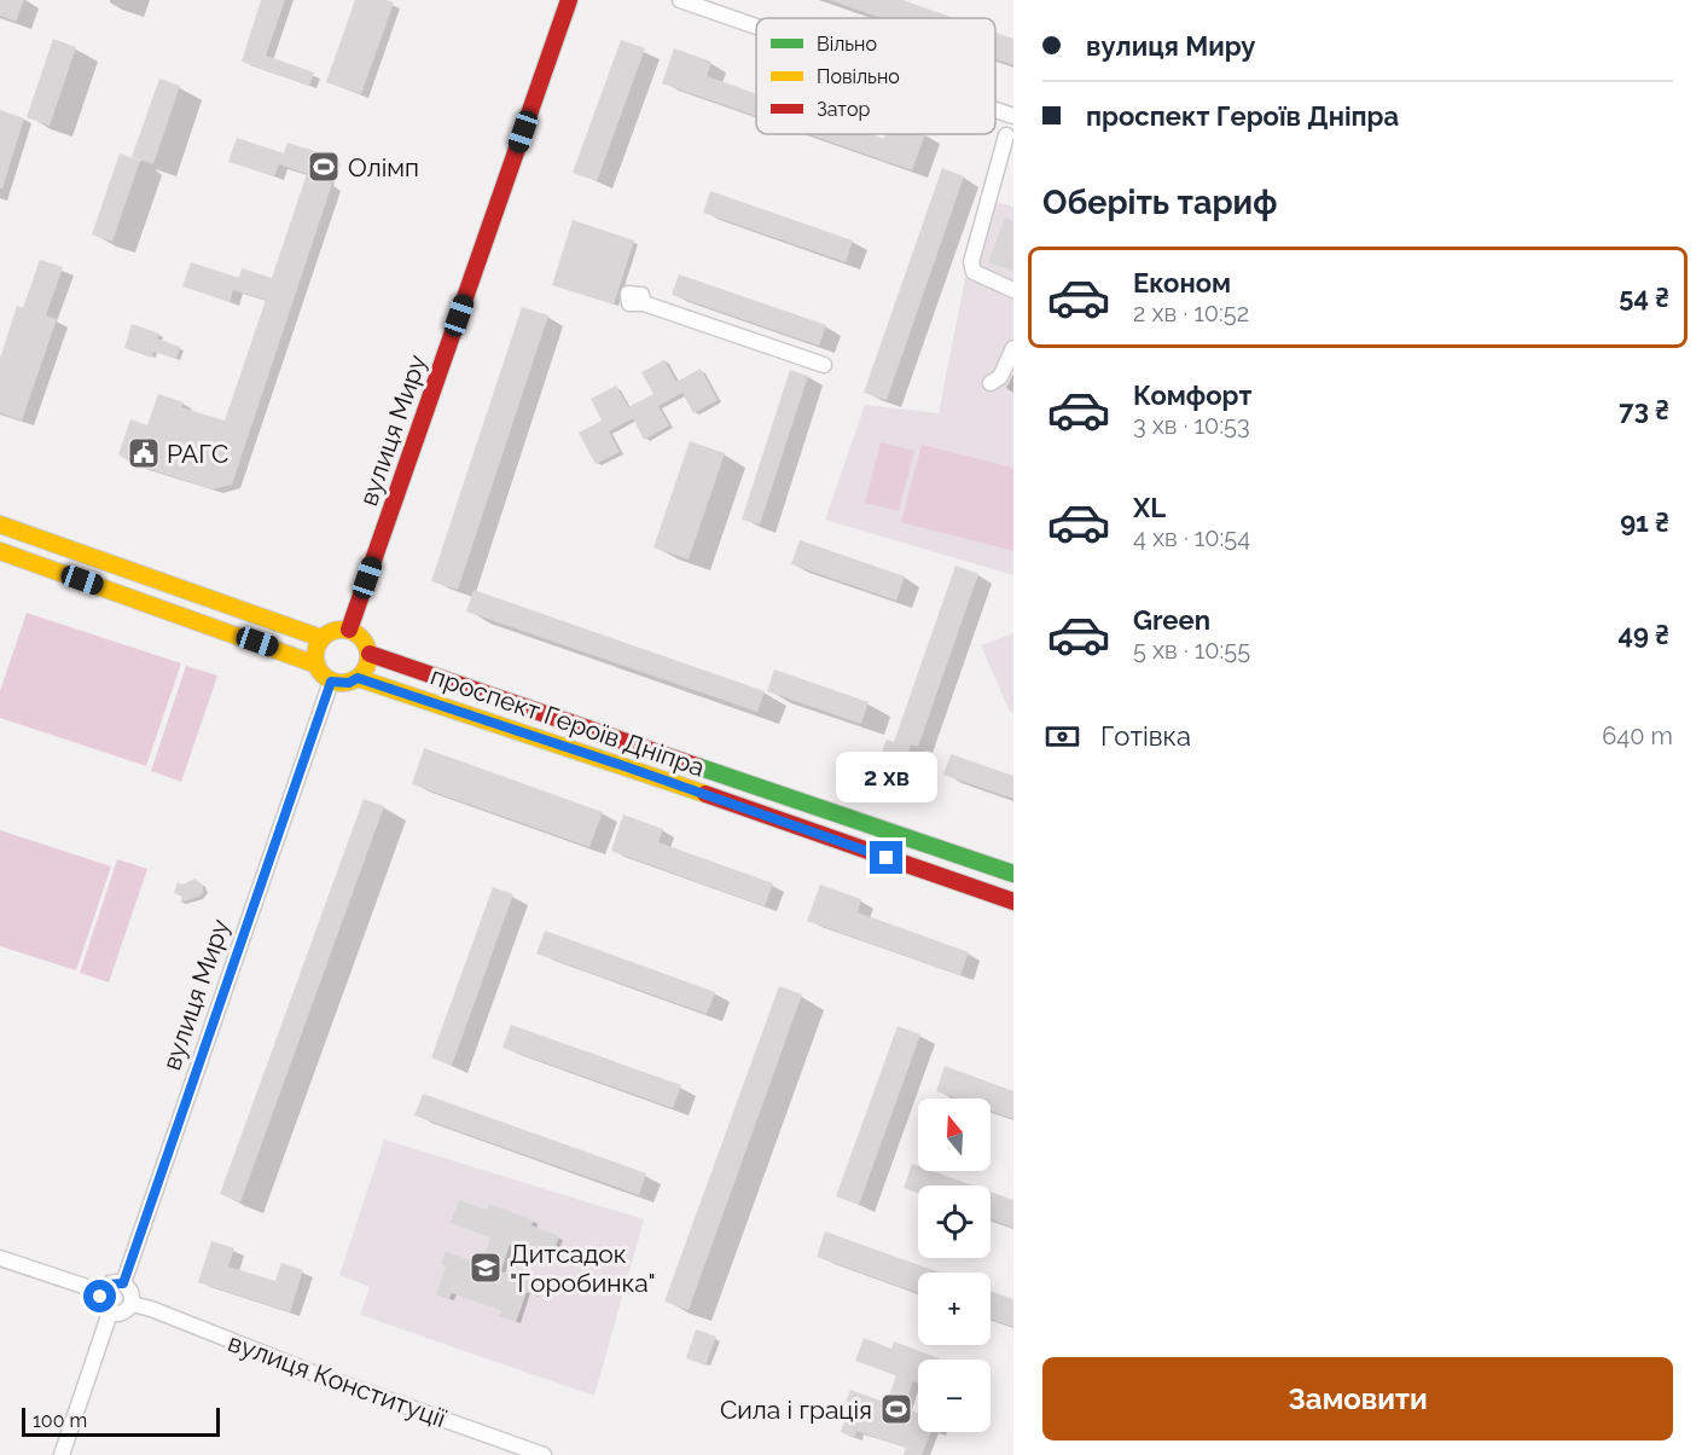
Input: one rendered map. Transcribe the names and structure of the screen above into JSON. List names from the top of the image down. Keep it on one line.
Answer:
{"streets":{"street":["вулиця Миру","проспект Героїв Дніпра","вулиця Конституції"]},"crossings":[["вулиця Миру","проспект Героїв Дніпра"],["вулиця Миру","вулиця Конституції"]],"places":{"sports":["Олімп","Сила і грація"],"public building":["РАГС"],"school or university":["Дитсадок \"Горобинка\""]},"legend":["Вільно","Повільно","Затор"],"scale_bar":"100 m","north":"top","page":{"banner":["вулиця Миру","проспект Героїв Дніпра"],"heading":"Оберіть тариф","list":[{"name":"Економ","note":"2 хв · 10:52","value":"54 ₴"},{"name":"Комфорт","note":"3 хв · 10:53","value":"73 ₴"},{"name":"XL","note":"4 хв · 10:54","value":"91 ₴"},{"name":"Green","note":"5 хв · 10:55","value":"49 ₴"}],"pay":["Готівка","640 m"],"bubble":"2 хв","map_buttons":["+","−"],"buttons":"Замовити","scale":"100 m"}}
